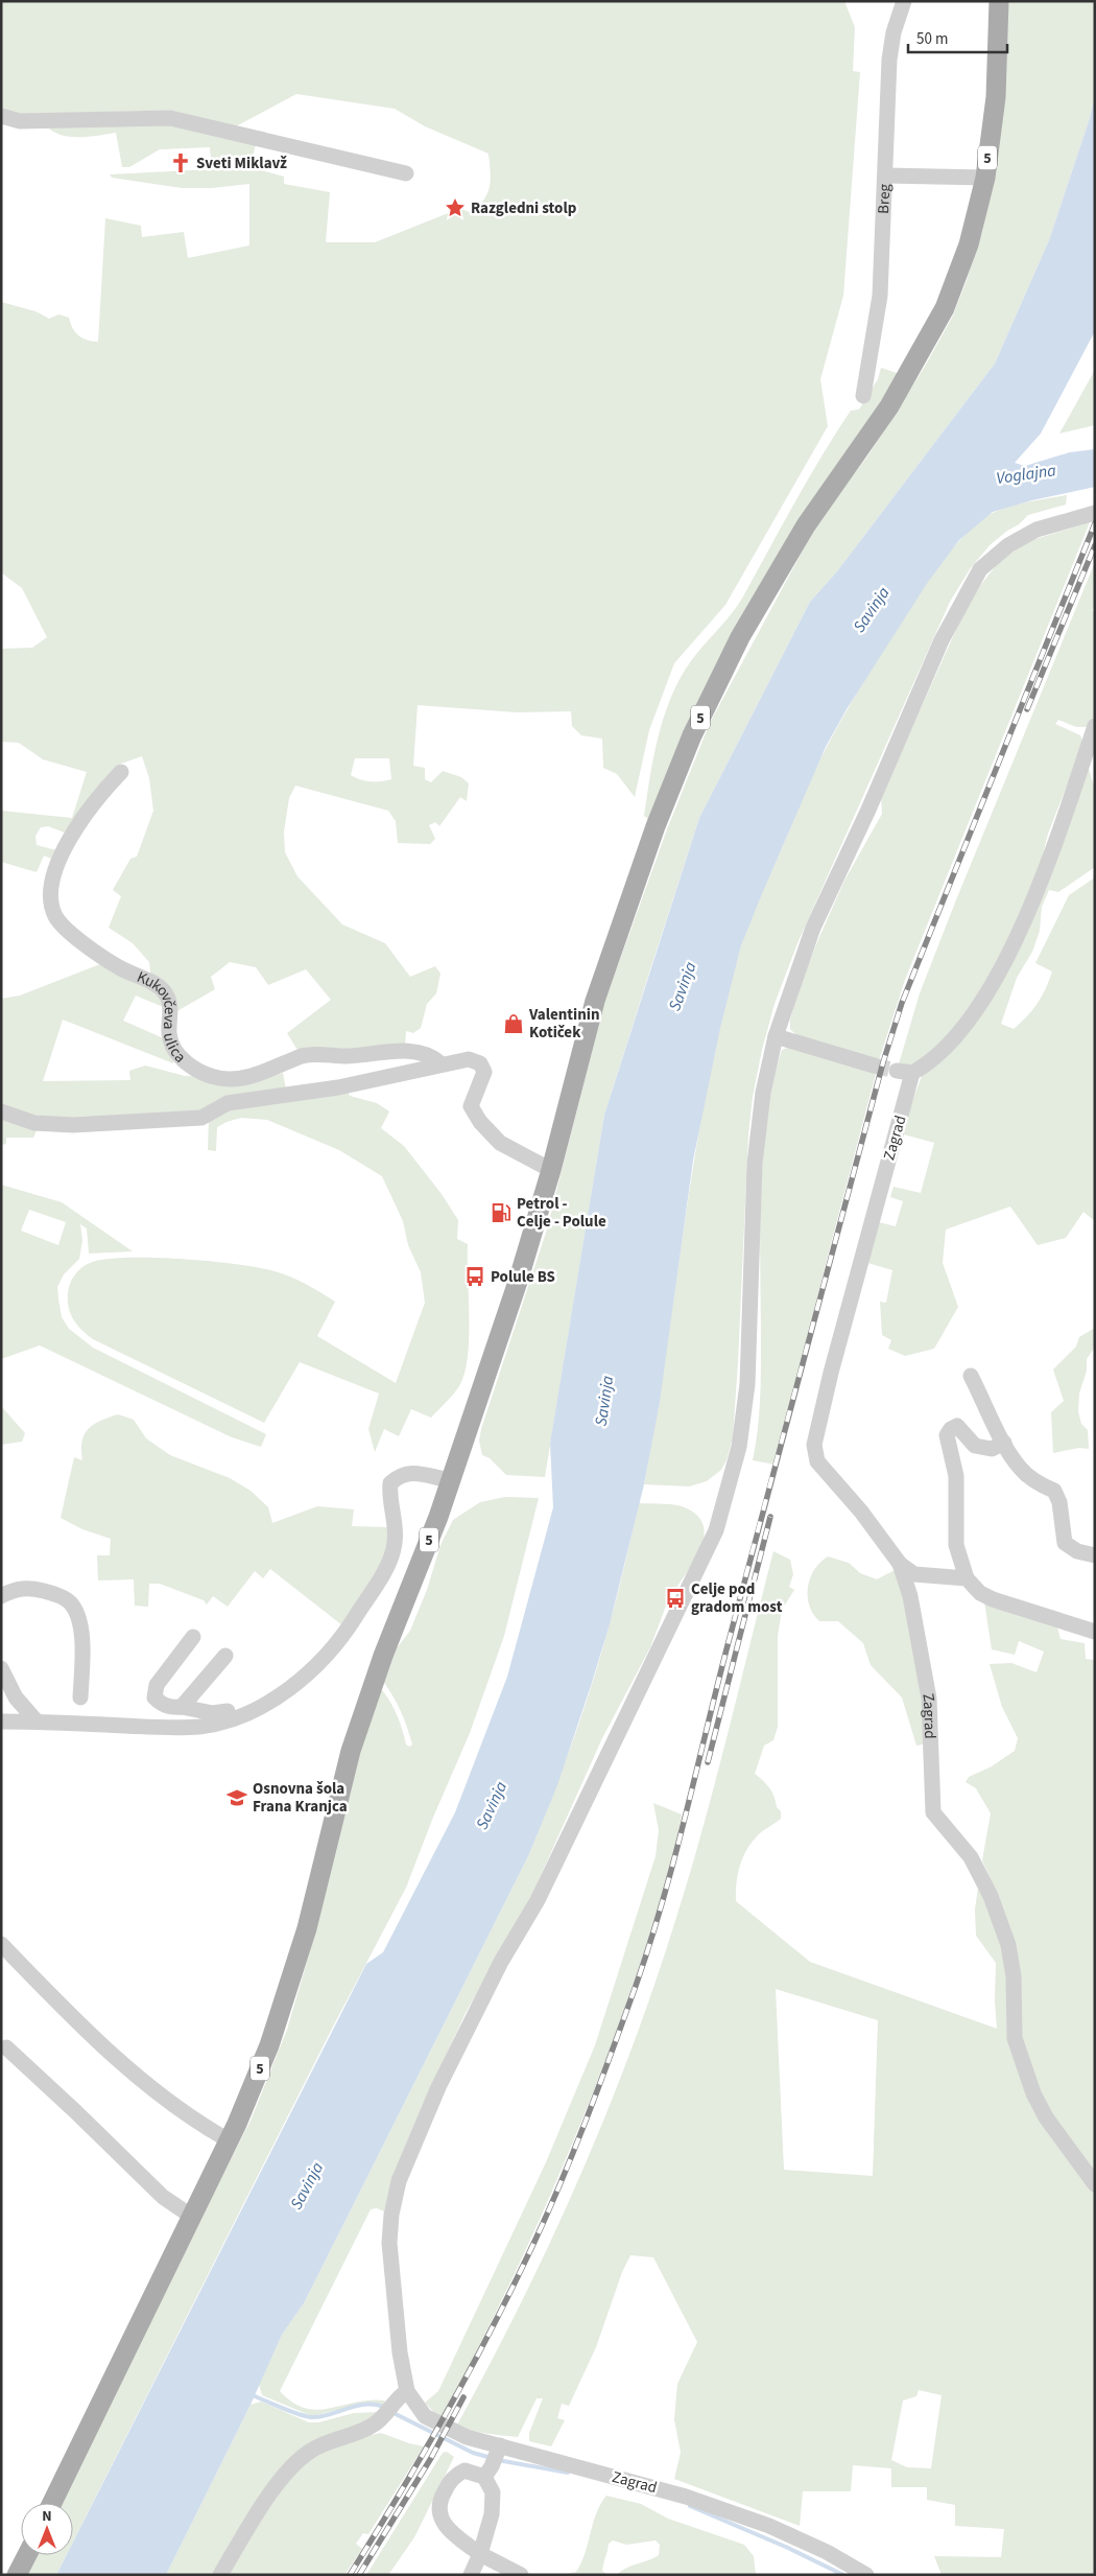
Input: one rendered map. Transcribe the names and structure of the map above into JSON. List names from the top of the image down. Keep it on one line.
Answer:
{"streets":{"main road":["5"],"street":["Breg","Kukovčeva ulica","Zagrad"]},"water":["Voglajna","Savinja"],"places":{"church":["Sveti Miklavž"],"place":["Razgledni stolp"],"shop":["Valentinin Kotiček"],"fuel station":["Petrol - Celje - Polule"],"bus stop":["Polule BS","Celje pod gradom most"],"school or university":["Osnovna šola Frana Kranjca"]},"scale_bar":"50 m","north":"top"}
